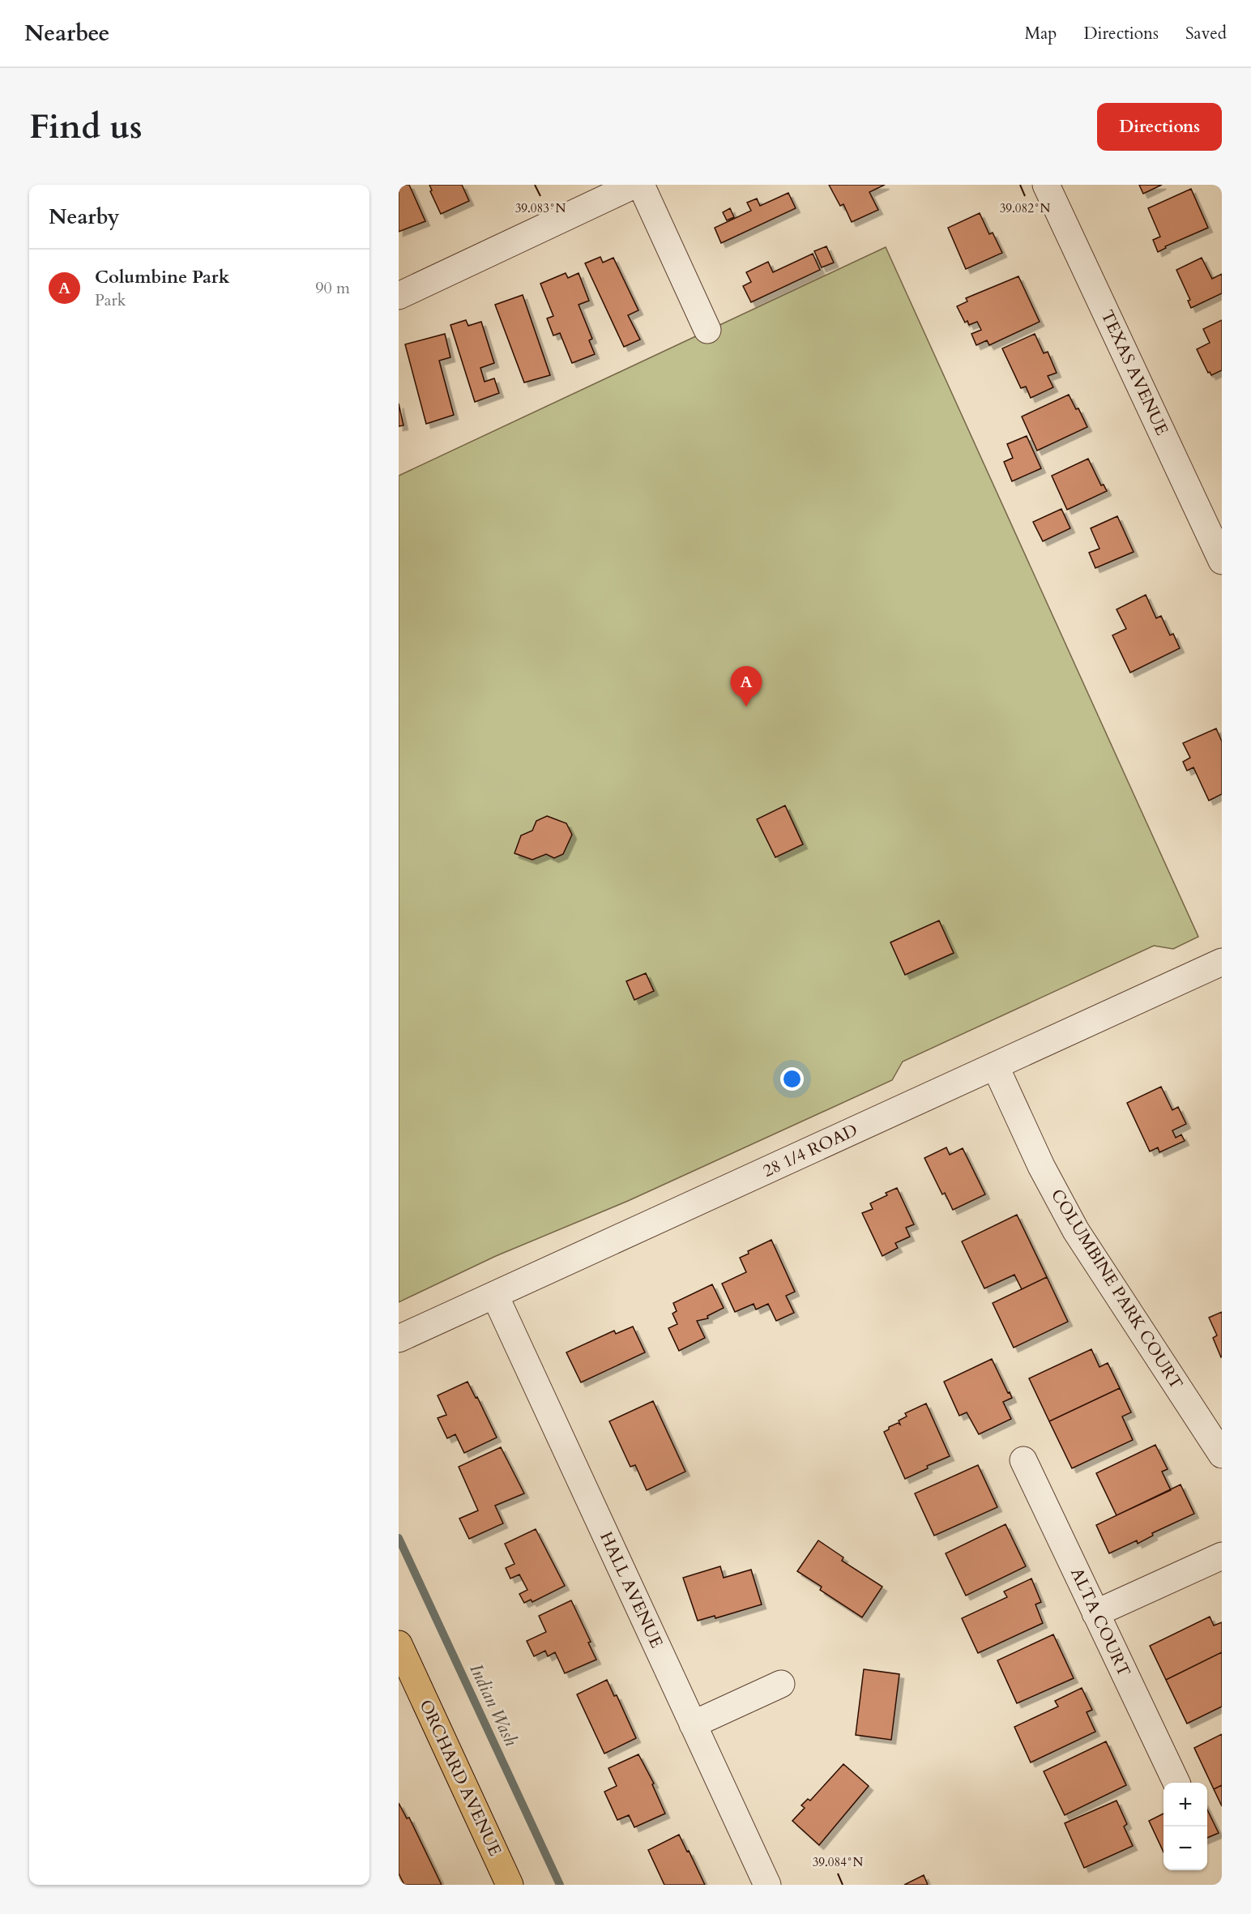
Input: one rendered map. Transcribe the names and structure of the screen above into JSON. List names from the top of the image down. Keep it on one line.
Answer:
{"streets":{"main road":["ORCHARD AVENUE"],"street":["TEXAS AVENUE","28 1/4 ROAD","COLUMBINE PARK COURT","HALL AVENUE","ALTA COURT"]},"crossings":[["28 1/4 ROAD","COLUMBINE PARK COURT"],["28 1/4 ROAD","HALL AVENUE"]],"water":["Indian Wash"],"page":{"header":"Nearbee","nav":["Map","Directions","Saved"],"buttons":"Directions","title":"Find us","heading":"Nearby","list":[{"mark":"A","name":"Columbine Park","note":"Park","value":"90 m"}],"pins":"A","map_buttons":["+","−"]},"coordinates":["39.083°N","39.082°N","39.084°N"]}
